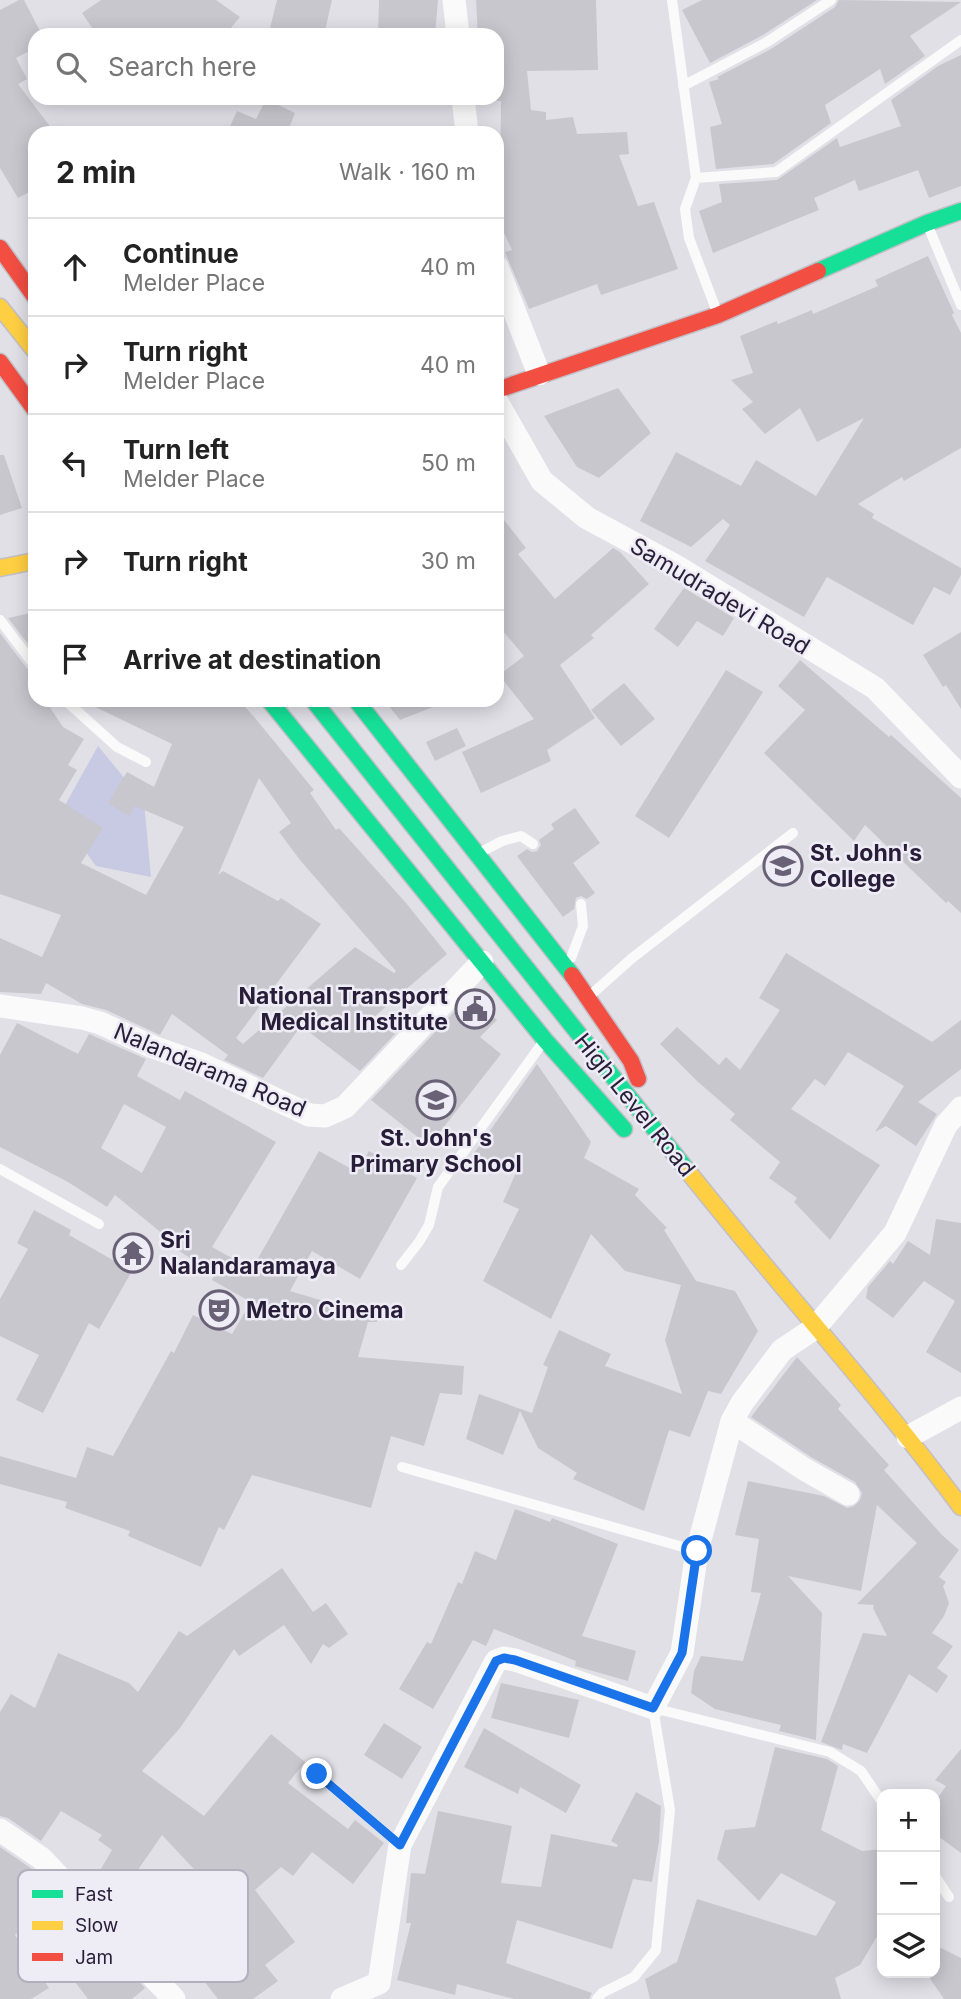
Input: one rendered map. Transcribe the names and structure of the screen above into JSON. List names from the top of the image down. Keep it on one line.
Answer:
{"streets":{"main road":["High Level Road"],"street":["Samudradevi Road","Nalandarama Road"]},"places":{"school or university":["St. John's College","St. John's Primary School"],"public building":["National Transport Medical Institute"],"temple":["Sri Nalandaramaya"],"theatre":["Metro Cinema"]},"legend":["Fast","Slow","Jam"],"page":{"search":"Search here","heading":["2 min","Walk · 160 m"],"list":[["Continue","Melder Place","40 m"],["Turn right","Melder Place","40 m"],["Turn left","Melder Place","50 m"],["Turn right","30 m"],"Arrive at destination"],"map_buttons":["+","−"]}}
